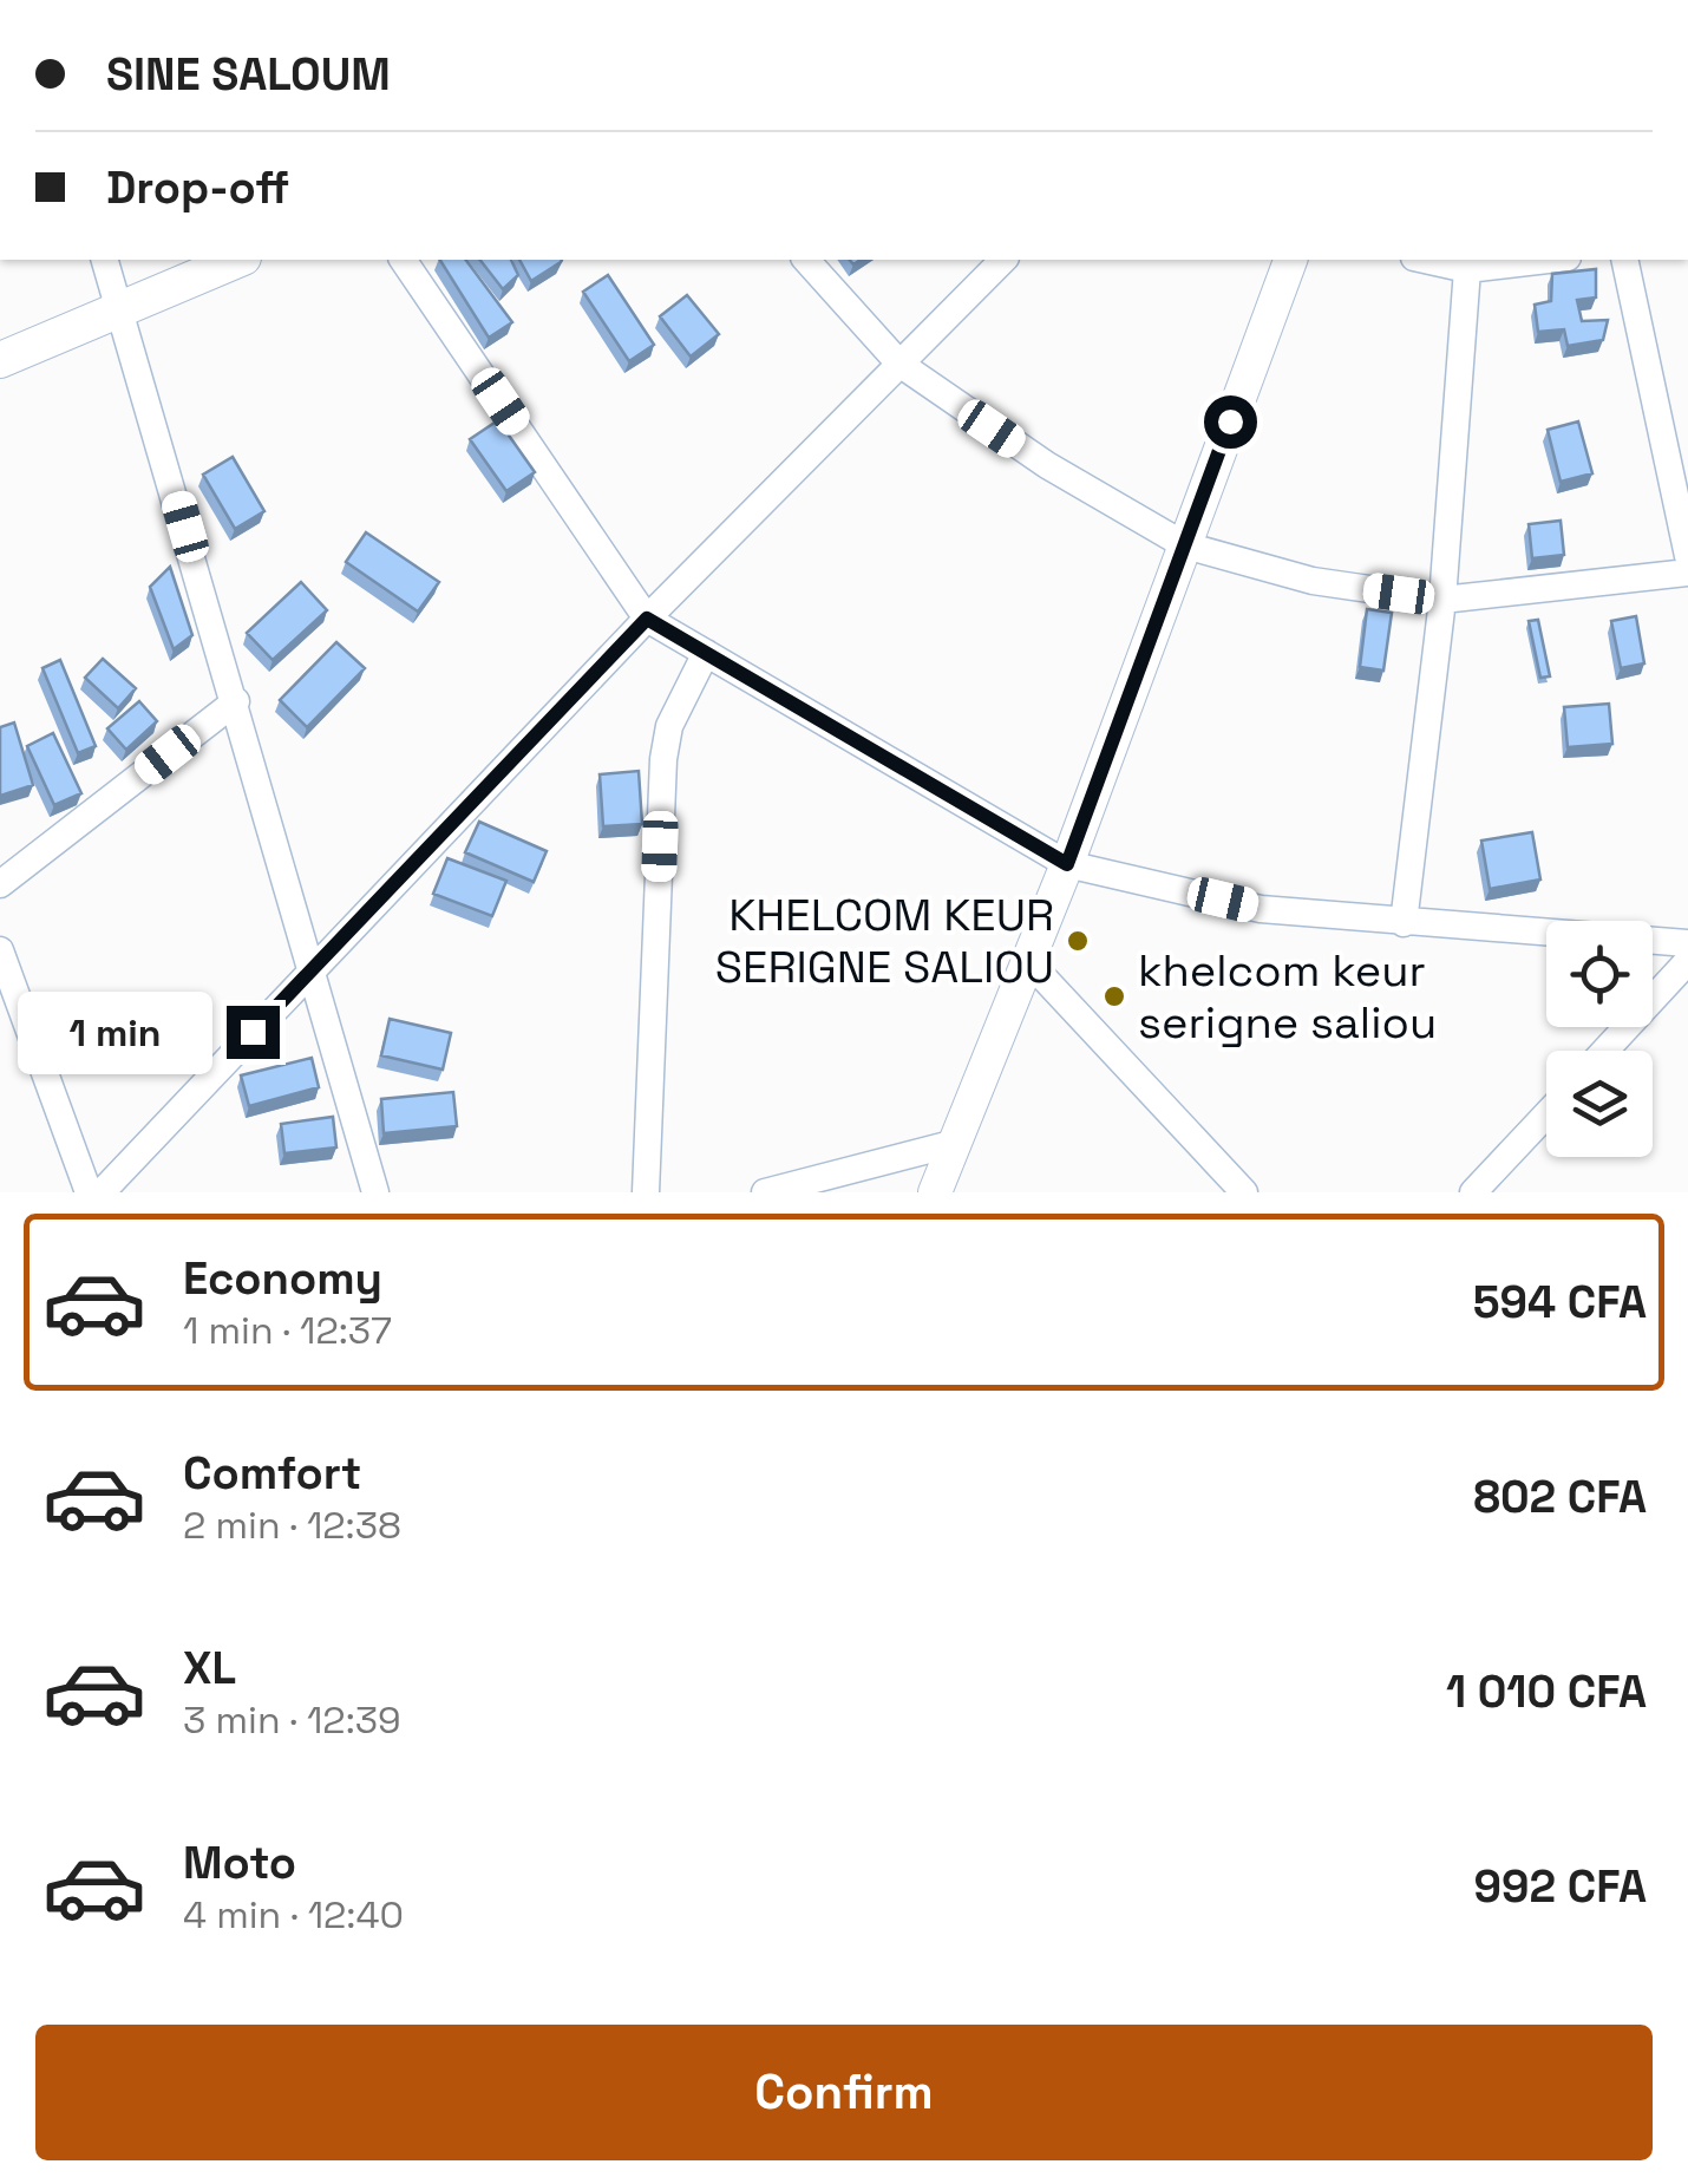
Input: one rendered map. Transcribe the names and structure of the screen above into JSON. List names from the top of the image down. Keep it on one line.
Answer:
{"places":["KHELCOM KEUR SERIGNE SALIOU","khelcom keur serigne saliou"],"page":{"banner":["SINE SALOUM","Drop-off"],"bubble":"1 min","list":[{"name":"Economy","note":"1 min · 12:37","value":"594 CFA"},{"name":"Comfort","note":"2 min · 12:38","value":"802 CFA"},{"name":"XL","note":"3 min · 12:39","value":"1 010 CFA"},{"name":"Moto","note":"4 min · 12:40","value":"992 CFA"}],"buttons":"Confirm"}}
